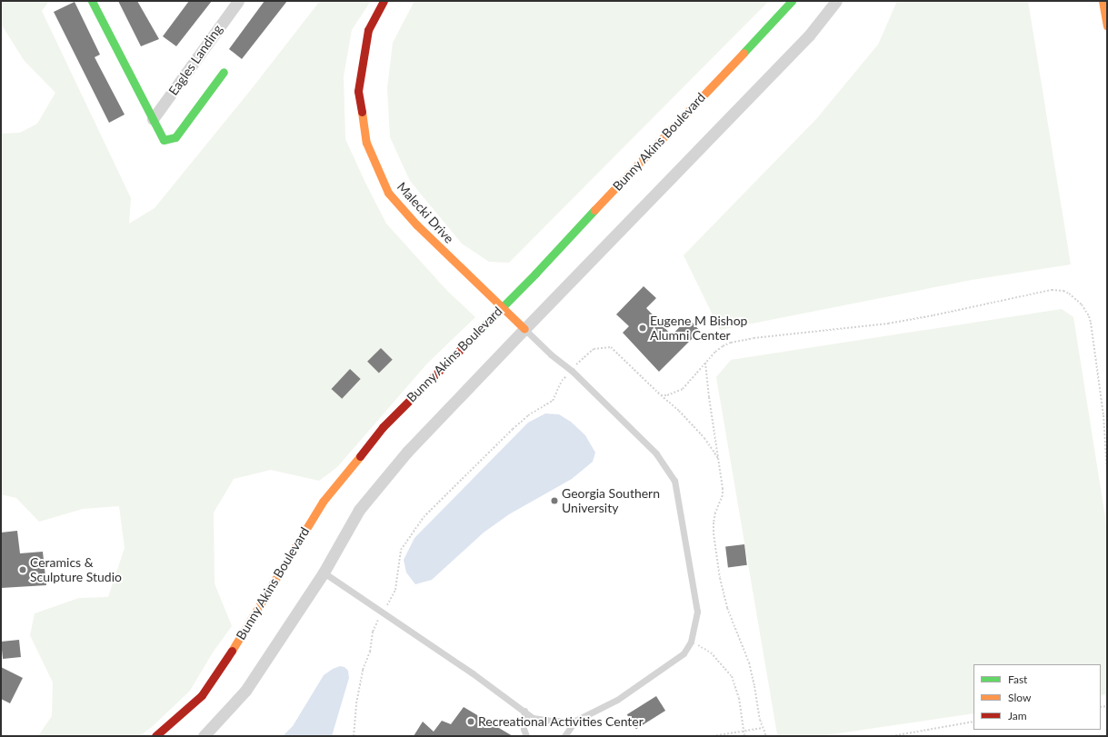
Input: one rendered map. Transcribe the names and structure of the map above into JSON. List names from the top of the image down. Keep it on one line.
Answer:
{"streets":{"main road":["Bunny Akins Boulevard","Malecki Drive"],"street":["Eagles Landing"]},"crossings":[["Bunny Akins Boulevard","Malecki Drive"]],"places":["Eugene M Bishop Alumni Center","Georgia Southern University","Ceramics & Sculpture Studio","Recreational Activities Center"],"legend":["Fast","Slow","Jam"]}
